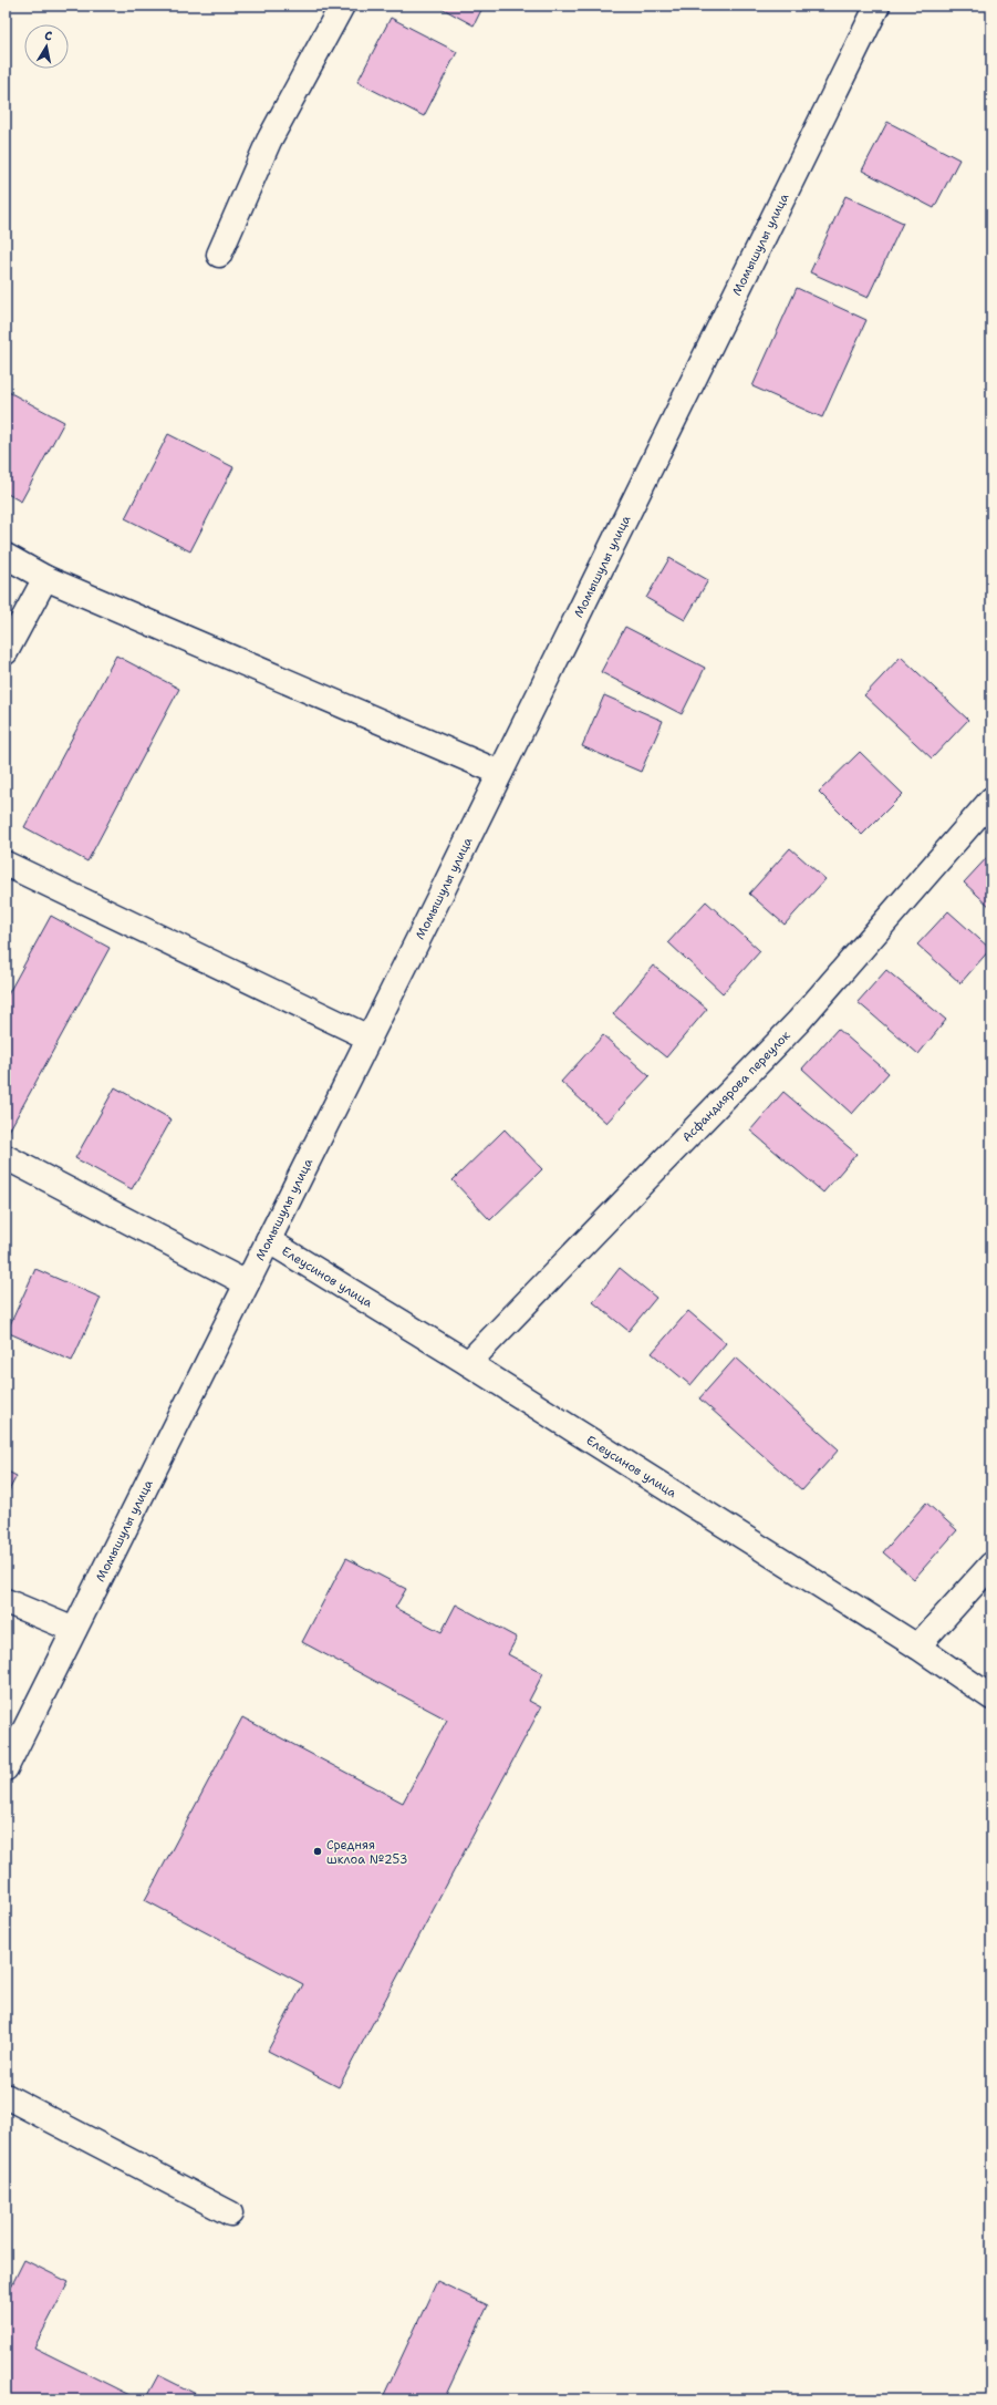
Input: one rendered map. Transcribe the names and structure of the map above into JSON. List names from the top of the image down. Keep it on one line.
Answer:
{"streets":{"street":["Момышулы улица","Асфандиярова переулок","Елеусинов улица"]},"crossings":[["Момышулы улица","Елеусинов улица"],["Асфандиярова переулок","Елеусинов улица"]],"places":["Средняя шклоа №253"],"north":"top"}
